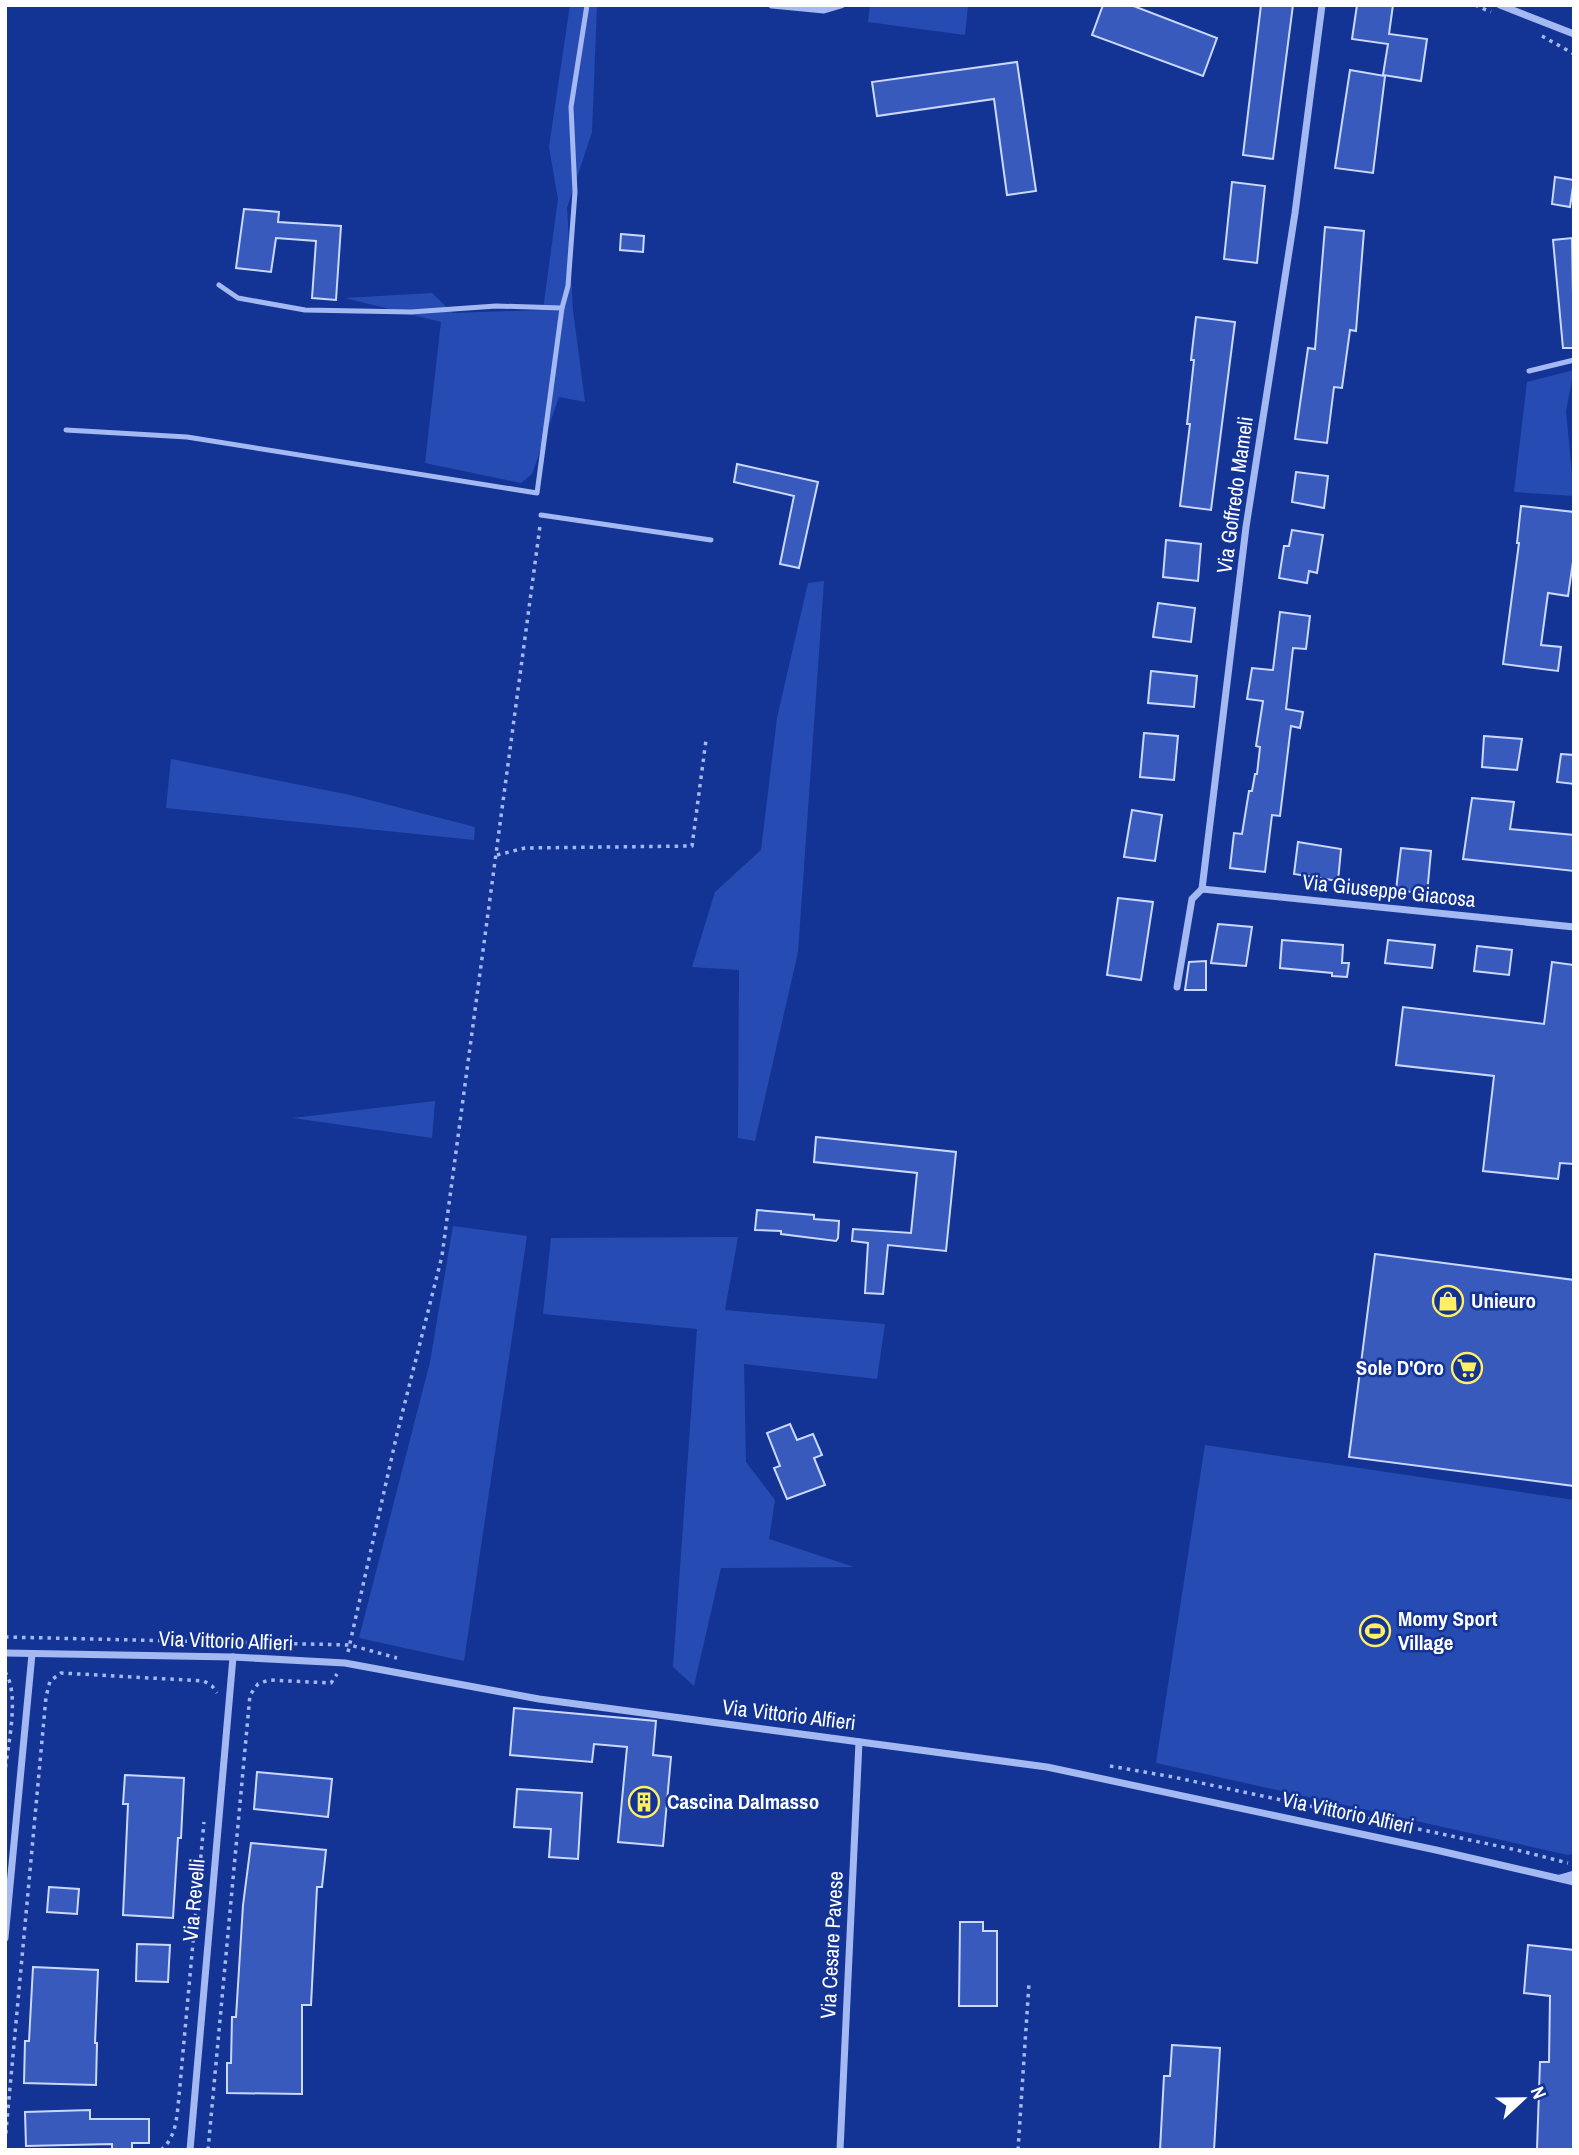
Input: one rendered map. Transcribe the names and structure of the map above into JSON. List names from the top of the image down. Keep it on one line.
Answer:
{"streets":{"street":["Via Goffredo Mameli","Via Giuseppe Giacosa","Via Vittorio Alfieri","Via Revelli","Via Cesare Pavese"]},"crossings":[["Via Goffredo Mameli","Via Giuseppe Giacosa"],["Via Vittorio Alfieri","Via Revelli"],["Via Vittorio Alfieri","Via Cesare Pavese"]],"places":{"shop":["Unieuro"],"supermarket":["Sole D'Oro"],"sports":["Momy Sport Village"],"building":["Cascina Dalmasso"]},"north":"right"}
